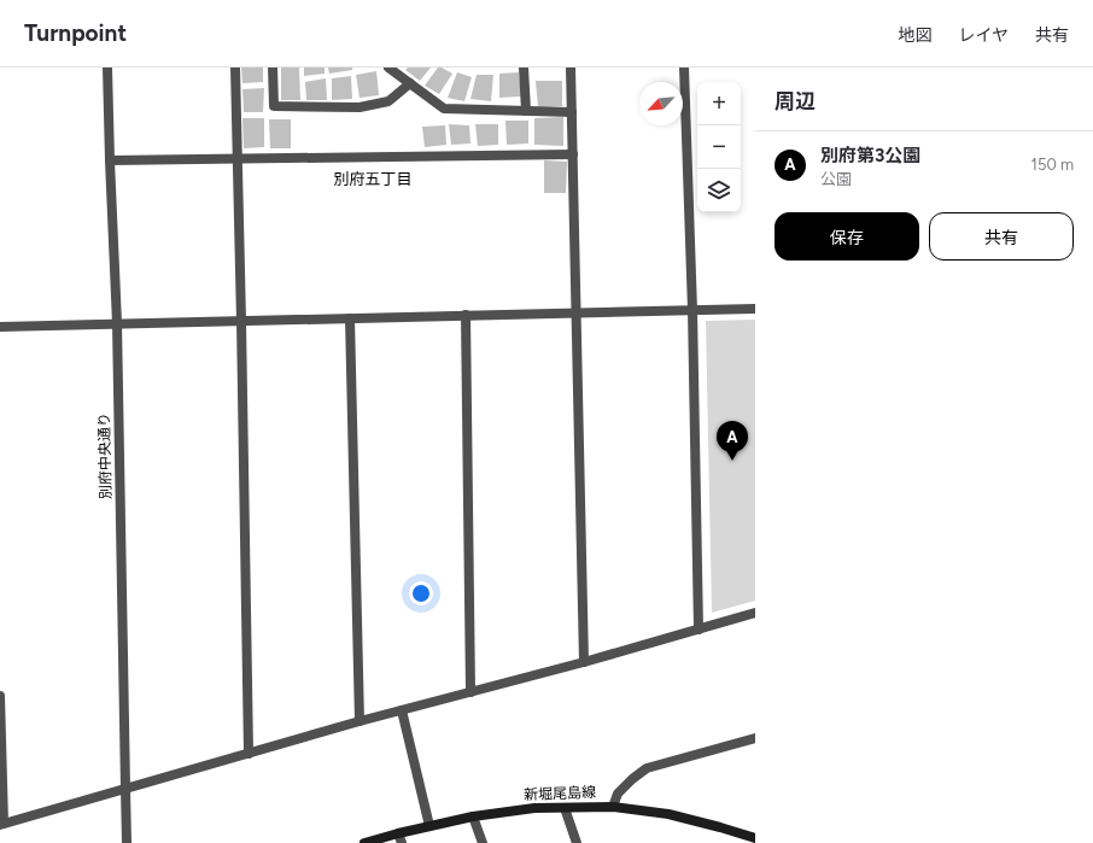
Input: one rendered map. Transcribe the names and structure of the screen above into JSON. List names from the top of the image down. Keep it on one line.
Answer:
{"streets":{"main road":["新堀尾島線"],"street":["別府中央通り"]},"districts":["別府五丁目"],"north":"bottom left","page":{"header":"Turnpoint","nav":["地図","レイヤ","共有"],"heading":"周辺","map_buttons":["+","−"],"list":[{"mark":"A","name":"別府第3公園","note":"公園","value":"150 m"}],"buttons":["保存","共有"],"pins":"A"}}
